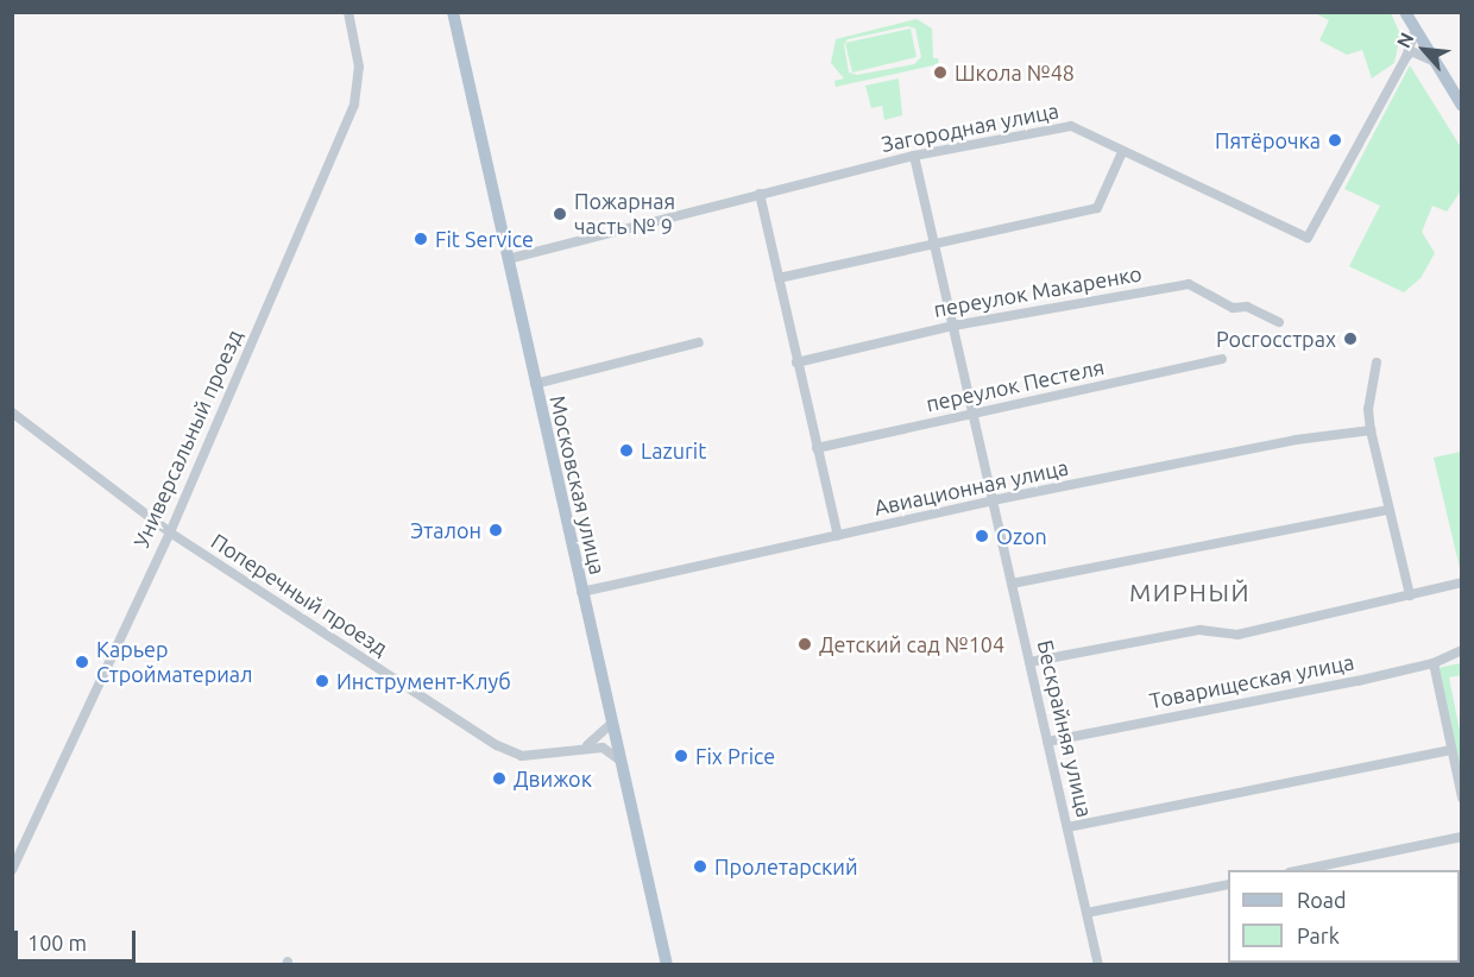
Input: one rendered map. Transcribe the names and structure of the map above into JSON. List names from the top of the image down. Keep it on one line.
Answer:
{"streets":{"main road":["Московская улица"],"street":["Загородная улица","переулок Макаренко","переулок Пестеля","Универсальный проезд","Авиационная улица","Поперечный проезд","Товарищеская улица","Бескрайняя улица"]},"crossings":[["Загородная улица","Московская улица"],["Загородная улица","Бескрайняя улица"],["переулок Макаренко","Бескрайняя улица"],["переулок Пестеля","Бескрайняя улица"],["Универсальный проезд","Поперечный проезд"],["Московская улица","Авиационная улица"],["Московская улица","Поперечный проезд"],["Авиационная улица","Бескрайняя улица"],["Товарищеская улица","Бескрайняя улица"]],"districts":["МИРНЫЙ"],"places":["Школа №48","Пятёрочка","Пожарная часть № 9","Fit Service","Росгосстрах","Lazurit","Эталон","Ozon","Детский сад №104","Карьер Стройматериал","Инструмент-Клуб","Fix Price","Движок","Пролетарский"],"legend":["Road","Park"],"scale_bar":"100 m","north":"top left"}
